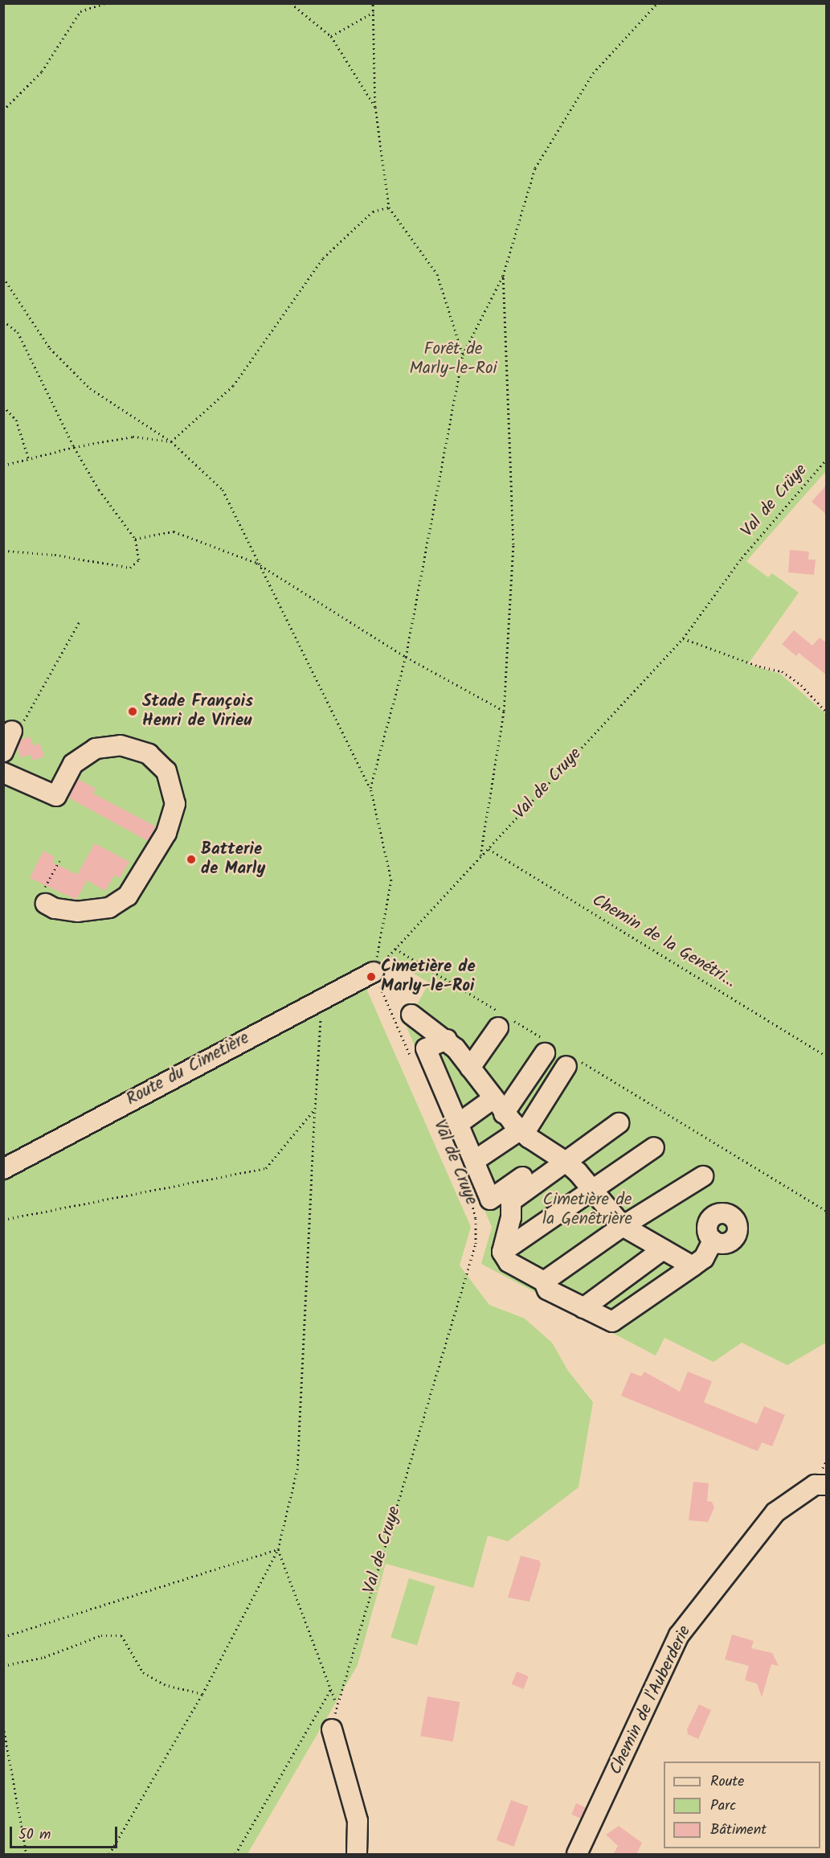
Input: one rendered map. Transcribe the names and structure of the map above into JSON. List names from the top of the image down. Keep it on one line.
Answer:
{"streets":{"street":["Route du Cimetière","Chemin de l'Auberderie"],"path":["Val de Crüye","Val de Cruye","Chemin de la Genétri..."]},"crossings":[["Val de Crüye","Val de Cruye"],["Val de Cruye","Chemin de la Genétri..."],["Val de Cruye","Route du Cimetière"]],"parks":["Forêt de Marly-le-Roi","Cimetière de la Genêtrière"],"places":["Stade François Henri de Virieu","Batterie de Marly","Cimetière de Marly-le-Roi"],"legend":["Route","Parc","Bâtiment"],"scale_bar":"50 m"}
